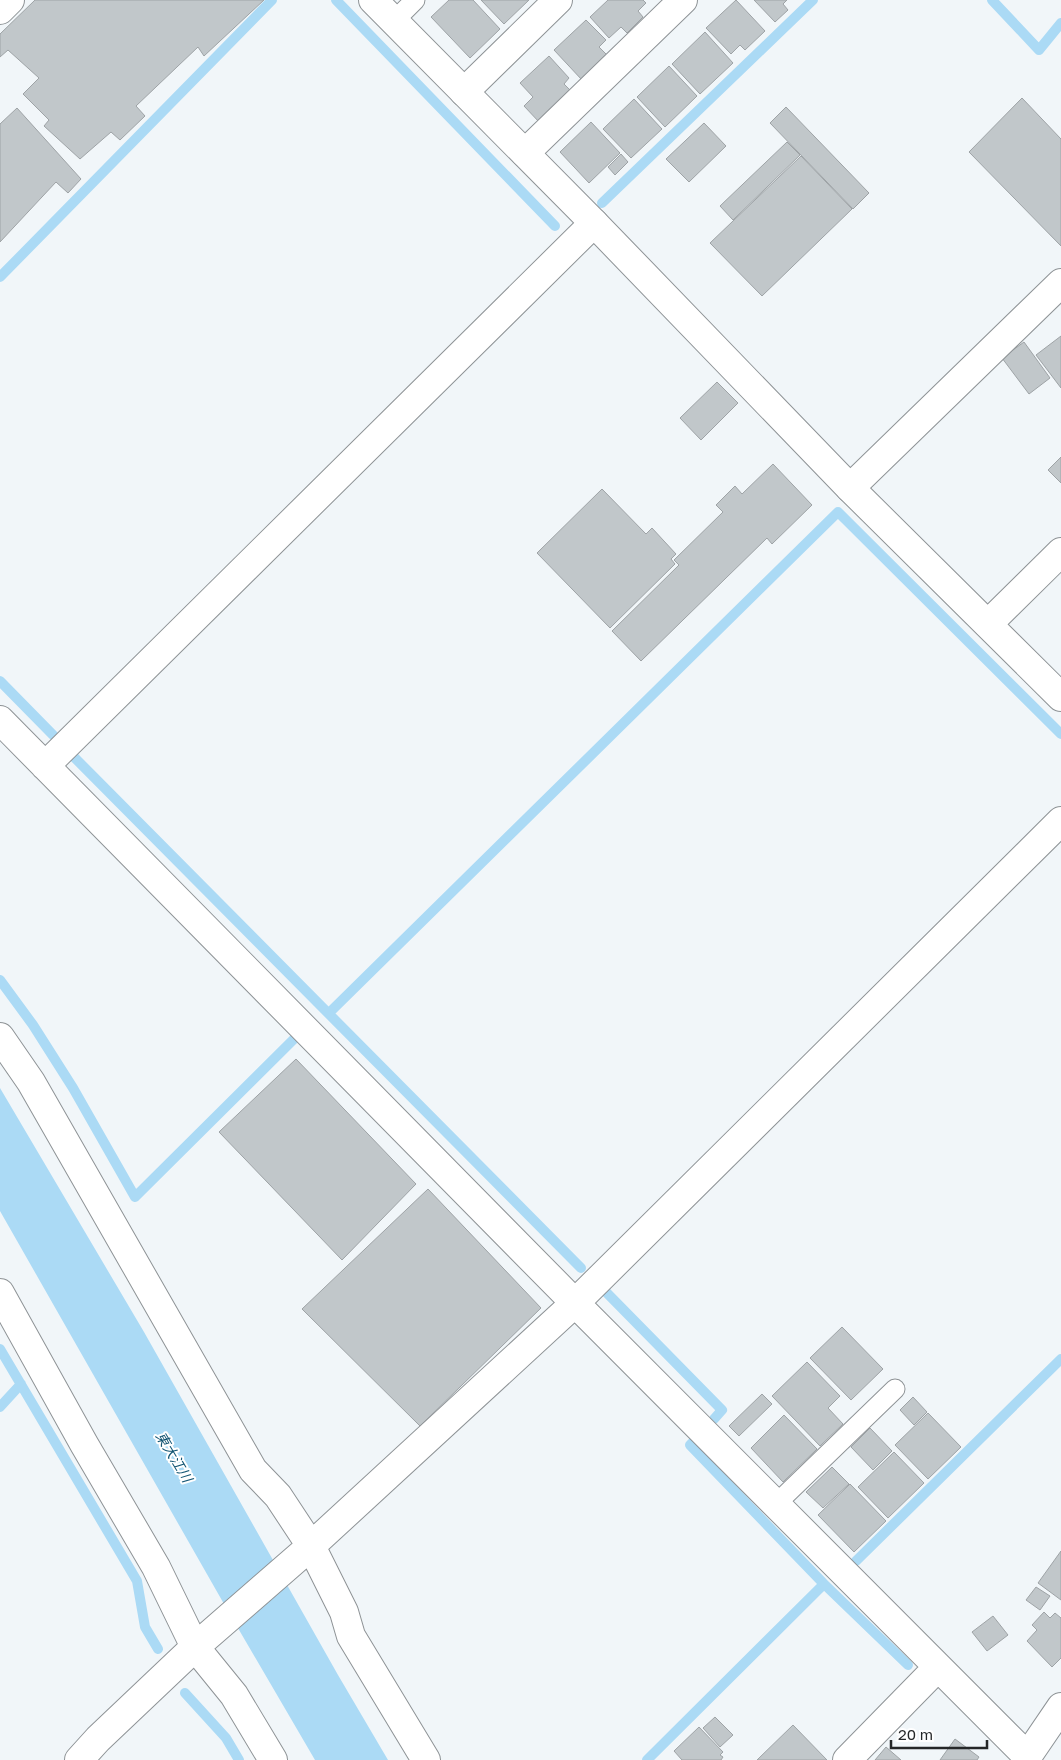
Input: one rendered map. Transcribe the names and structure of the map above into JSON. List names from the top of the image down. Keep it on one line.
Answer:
{"water":["東大江川"],"scale_bar":"20 m"}
